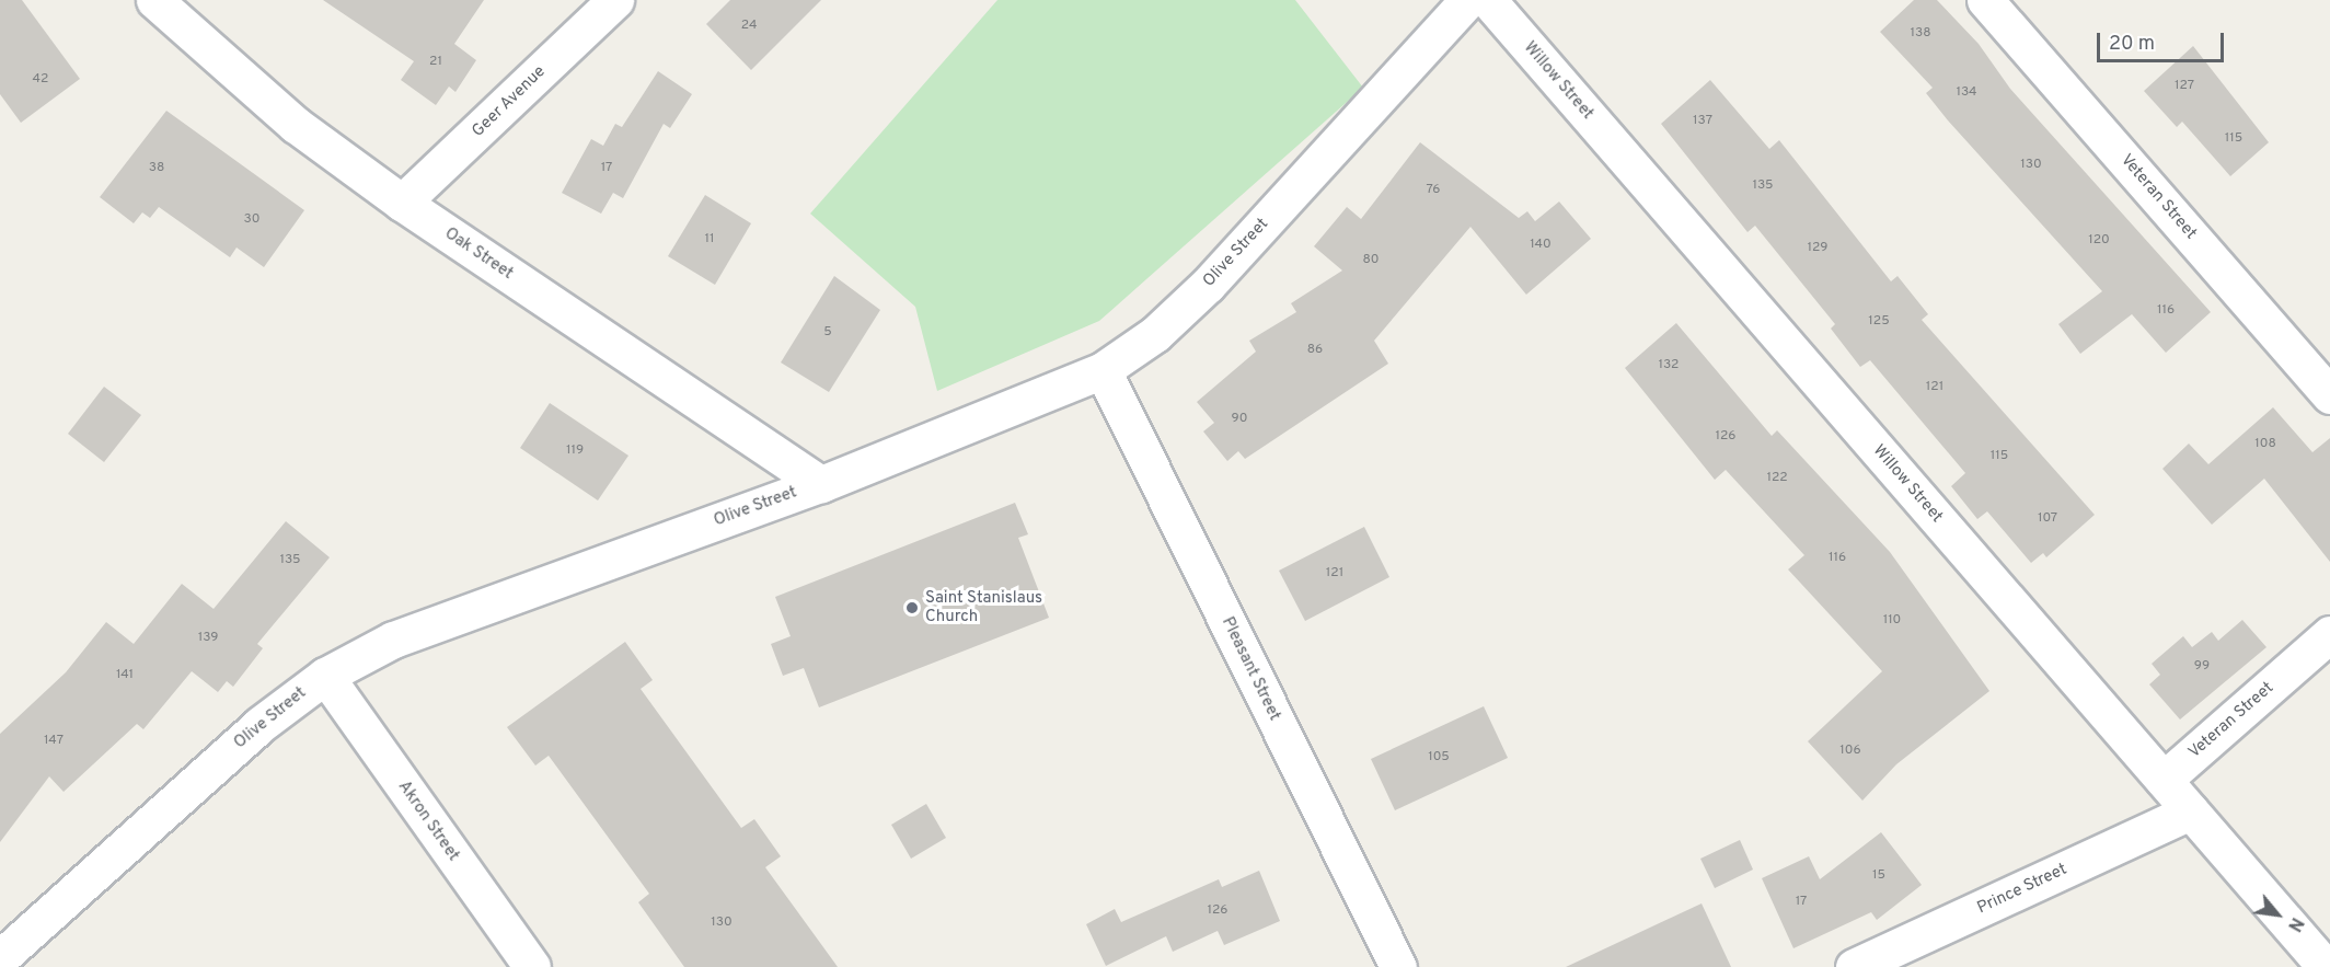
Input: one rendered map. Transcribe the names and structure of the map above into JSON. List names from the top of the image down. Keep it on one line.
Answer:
{"streets":{"street":["Willow Street","Geer Avenue","Veteran Street","Olive Street","Oak Street","Pleasant Street","Akron Street","Prince Street"]},"crossings":[["Willow Street","Veteran Street"],["Willow Street","Prince Street"],["Geer Avenue","Oak Street"],["Olive Street","Oak Street"],["Olive Street","Pleasant Street"],["Olive Street","Akron Street"]],"places":["Saint Stanislaus Church"],"house_numbers":["24","138","21","42","127","134","137","115","130","38","17","135","76","30","11","120","140","129","80","116","125","5","86","132","121","90","126","108","119","115","122","107","116","135","121","110","139","99","141","147","106","105","15","17","126","130"],"scale_bar":"20 m","north":"bottom right"}
